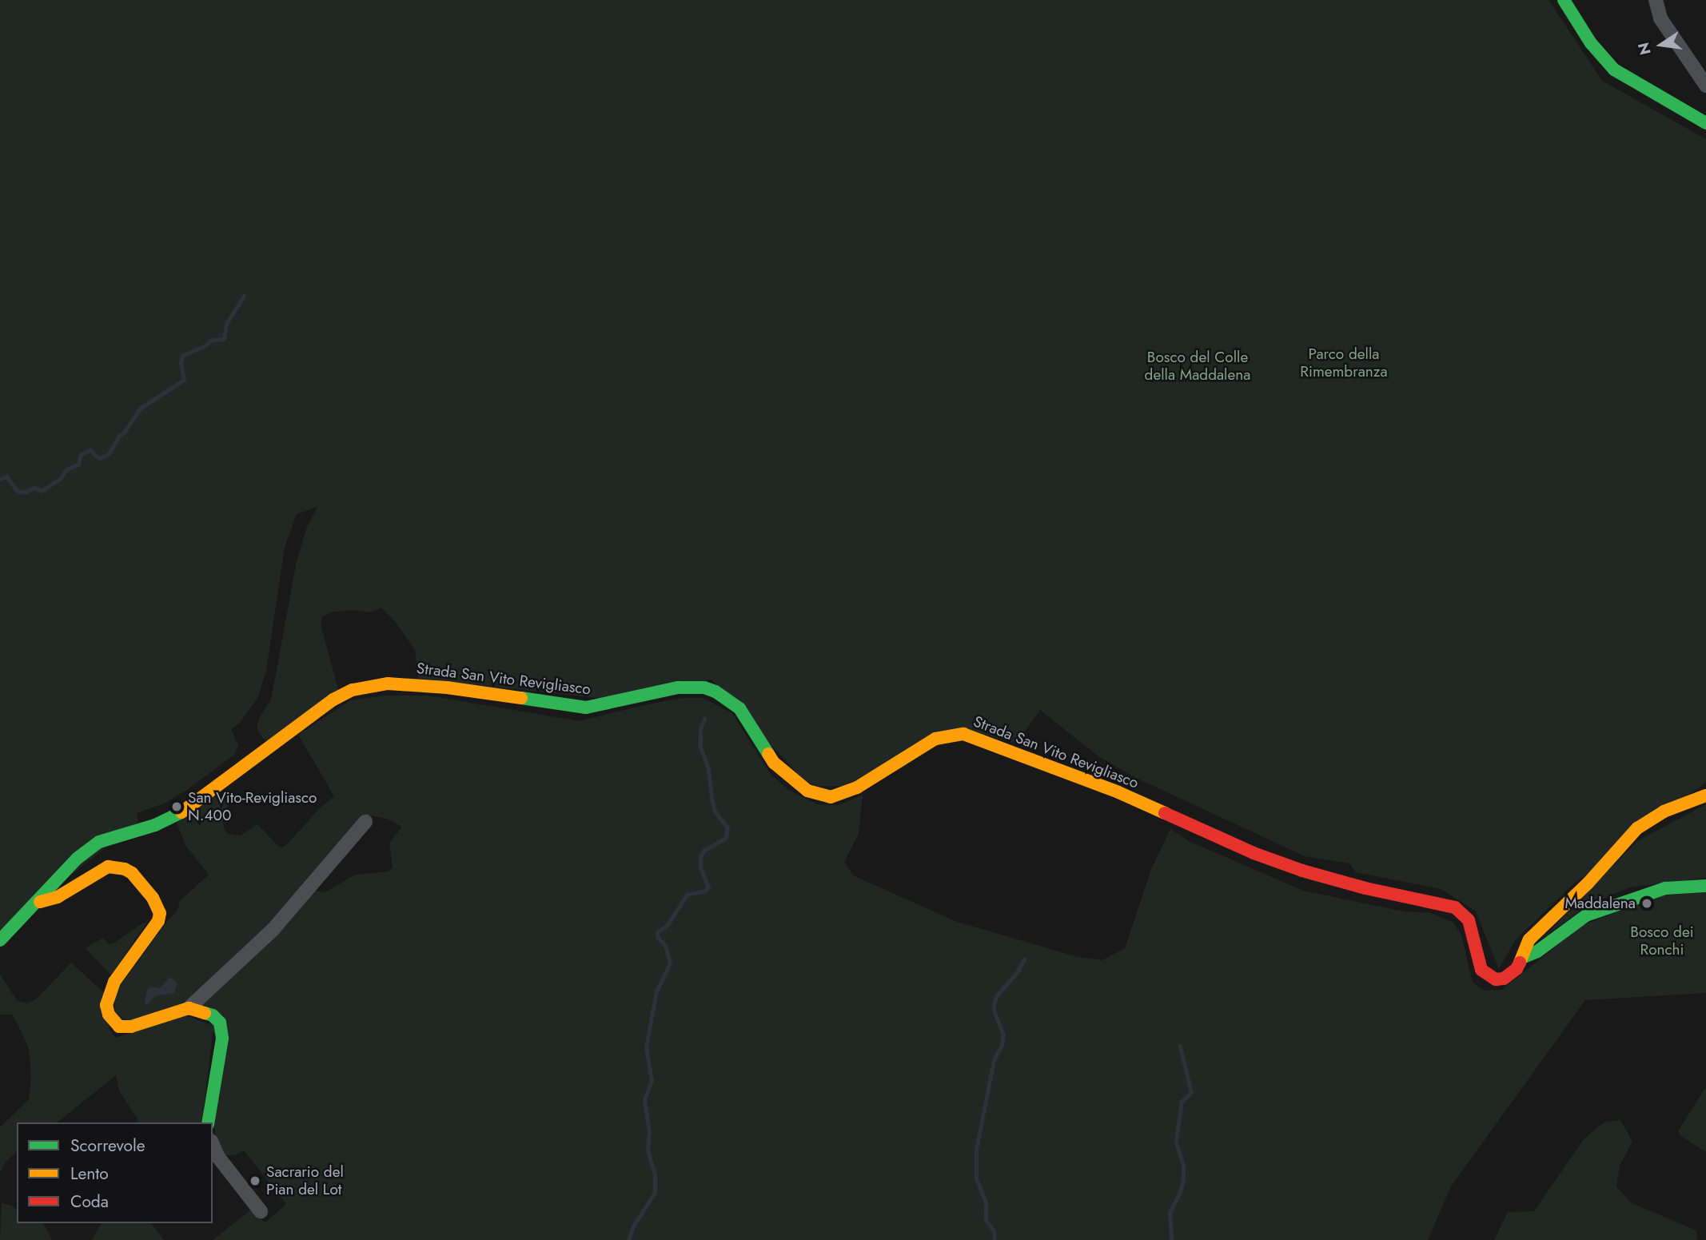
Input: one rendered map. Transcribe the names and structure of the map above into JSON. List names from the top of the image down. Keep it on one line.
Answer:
{"streets":{"street":["Strada San Vito Revigliasco"]},"parks":["Parco della Rimembranza","Bosco del Colle della Maddalena","Bosco dei Ronchi"],"places":["San Vito-Revigliasco N.400","Maddalena","Sacrario del Pian del Lot"],"legend":["Scorrevole","Lento","Coda"],"north":"left"}
